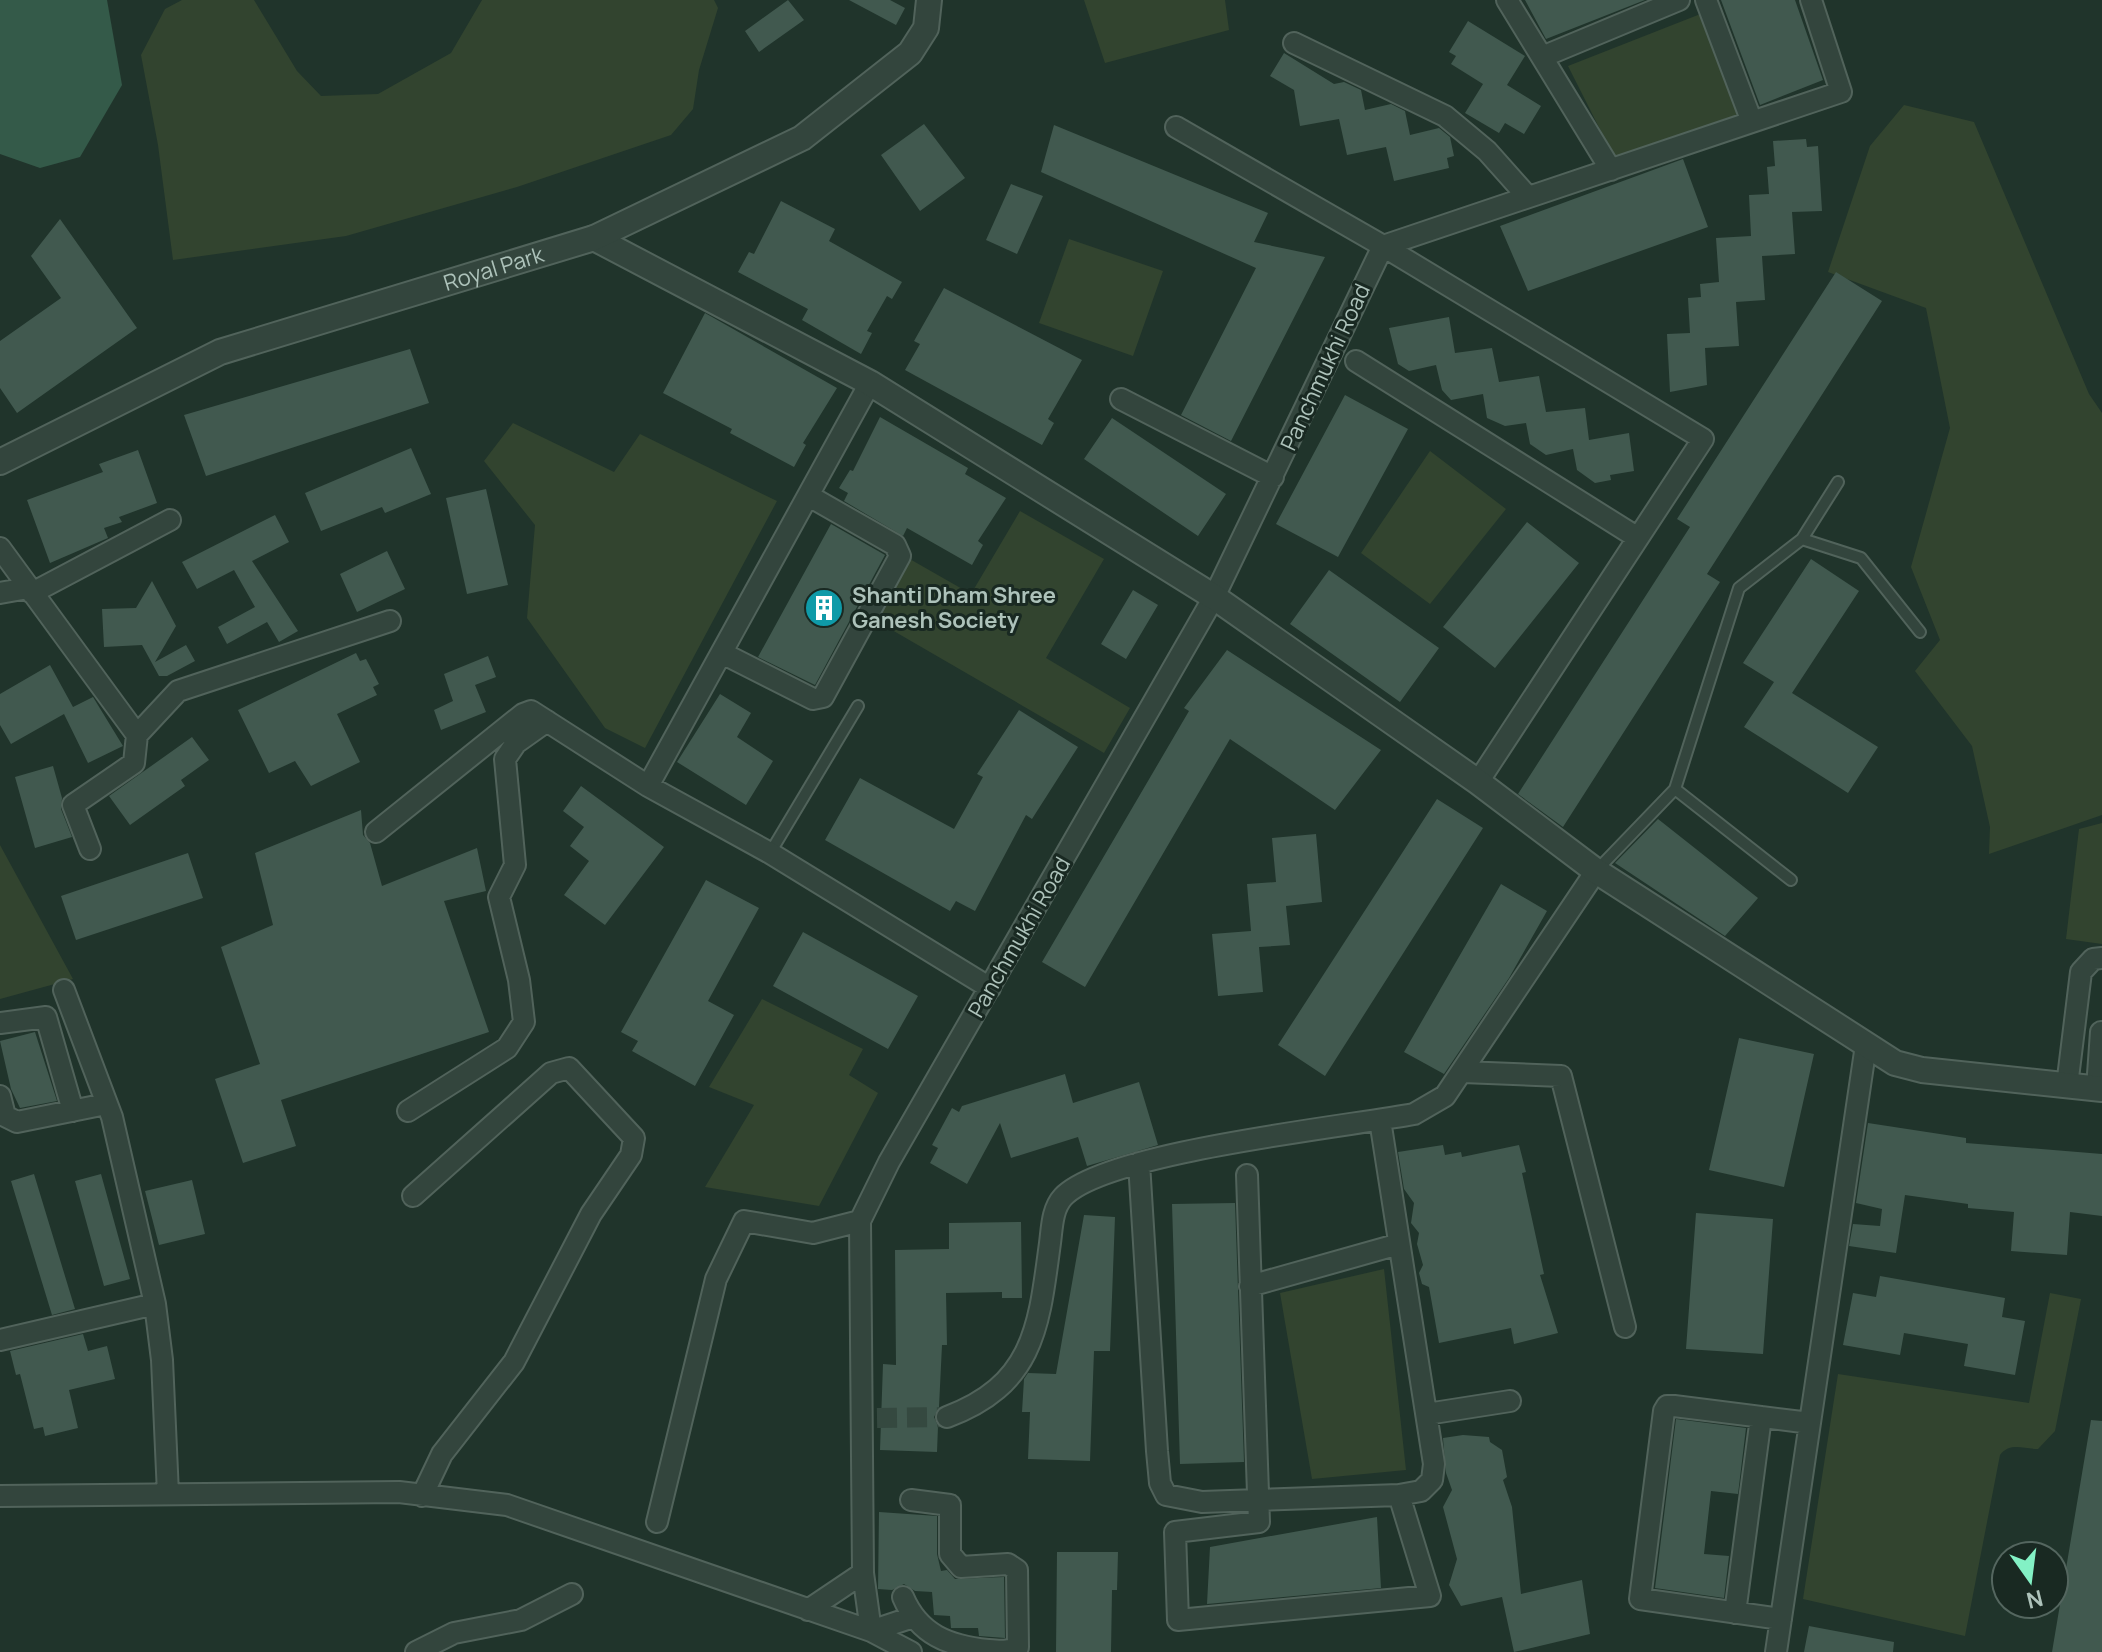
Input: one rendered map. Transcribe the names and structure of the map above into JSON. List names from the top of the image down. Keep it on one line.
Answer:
{"streets":{"street":["Royal Park","Panchmukhi Road"]},"places":{"building":["Shanti Dham Shree Ganesh Society"]},"north":"bottom"}
